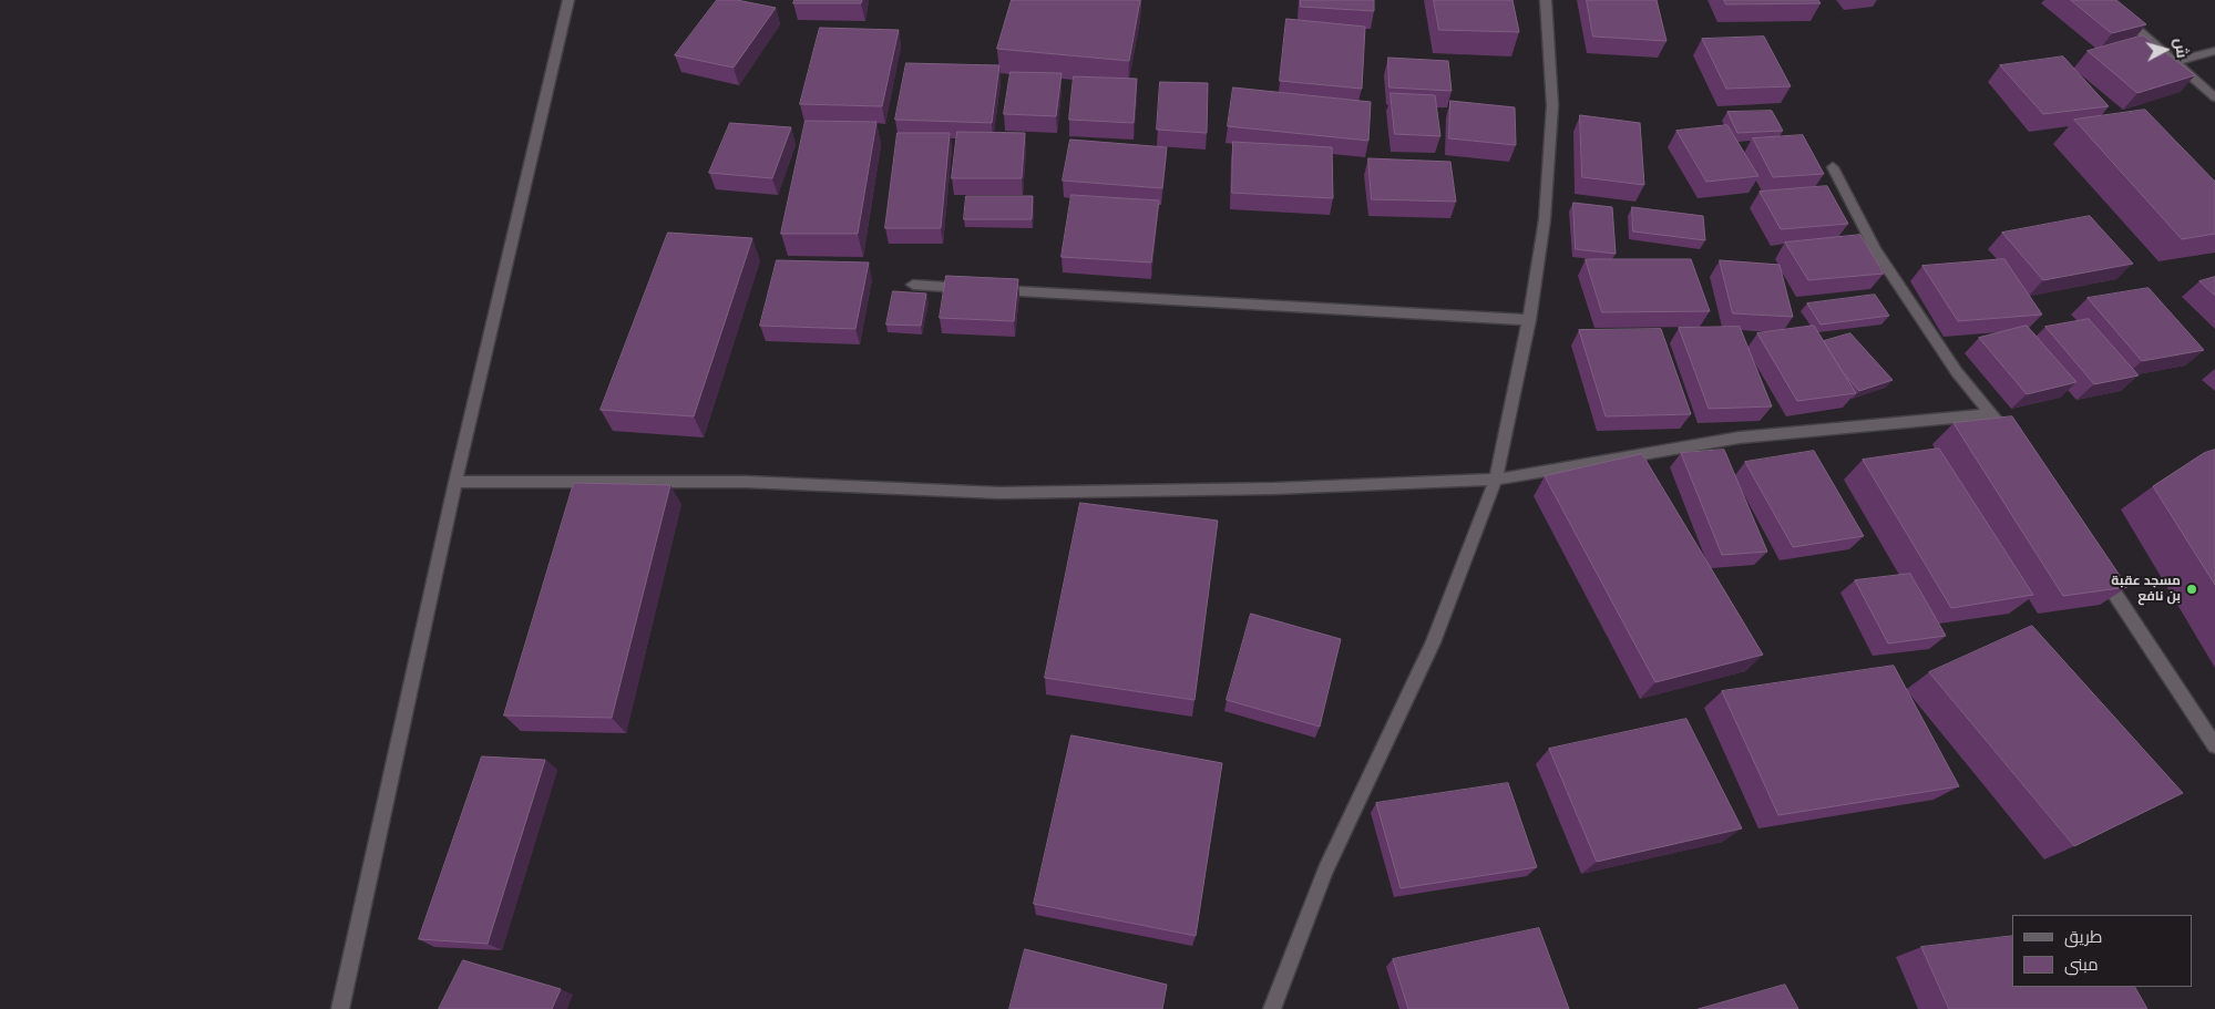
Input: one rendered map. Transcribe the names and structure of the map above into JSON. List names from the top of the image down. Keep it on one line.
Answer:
{"places":["مسجد عقبة بن نافع"],"legend":["طريق","مبنى"],"north":"right"}
